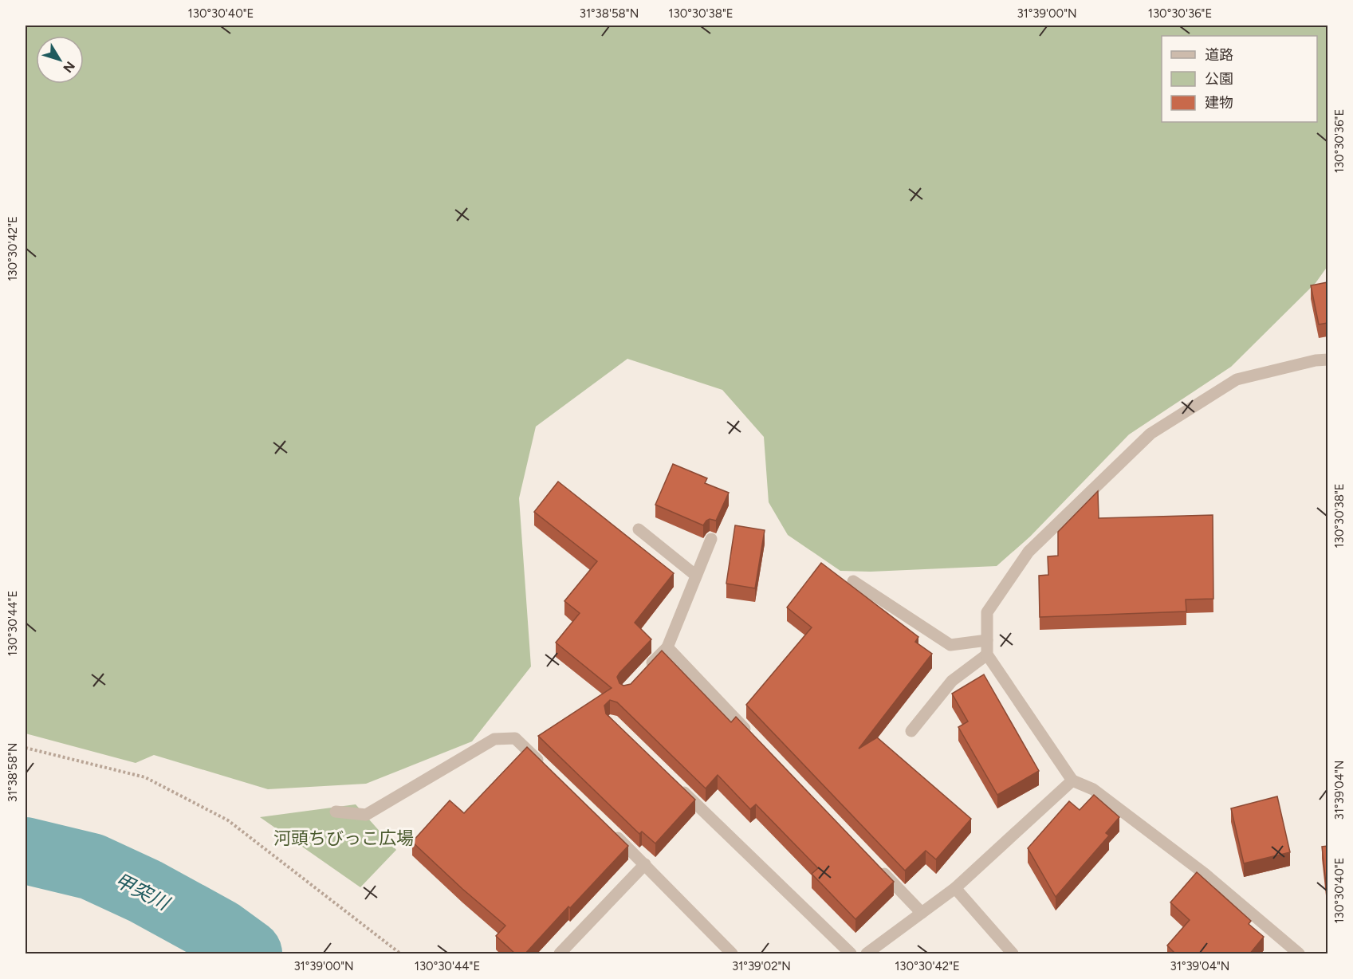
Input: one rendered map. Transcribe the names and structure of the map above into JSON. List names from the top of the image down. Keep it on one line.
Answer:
{"water":["甲突川"],"parks":["河頭ちびっこ広場"],"legend":["道路","公園","建物"],"north":"bottom right","coordinates":["130°30'40\"E","31°38'58\"N","130°30'38\"E","31°39'00\"N","130°30'36\"E","130°30'42\"E","130°30'44\"E","31°39'04\"N","31°39'02\"N"]}
